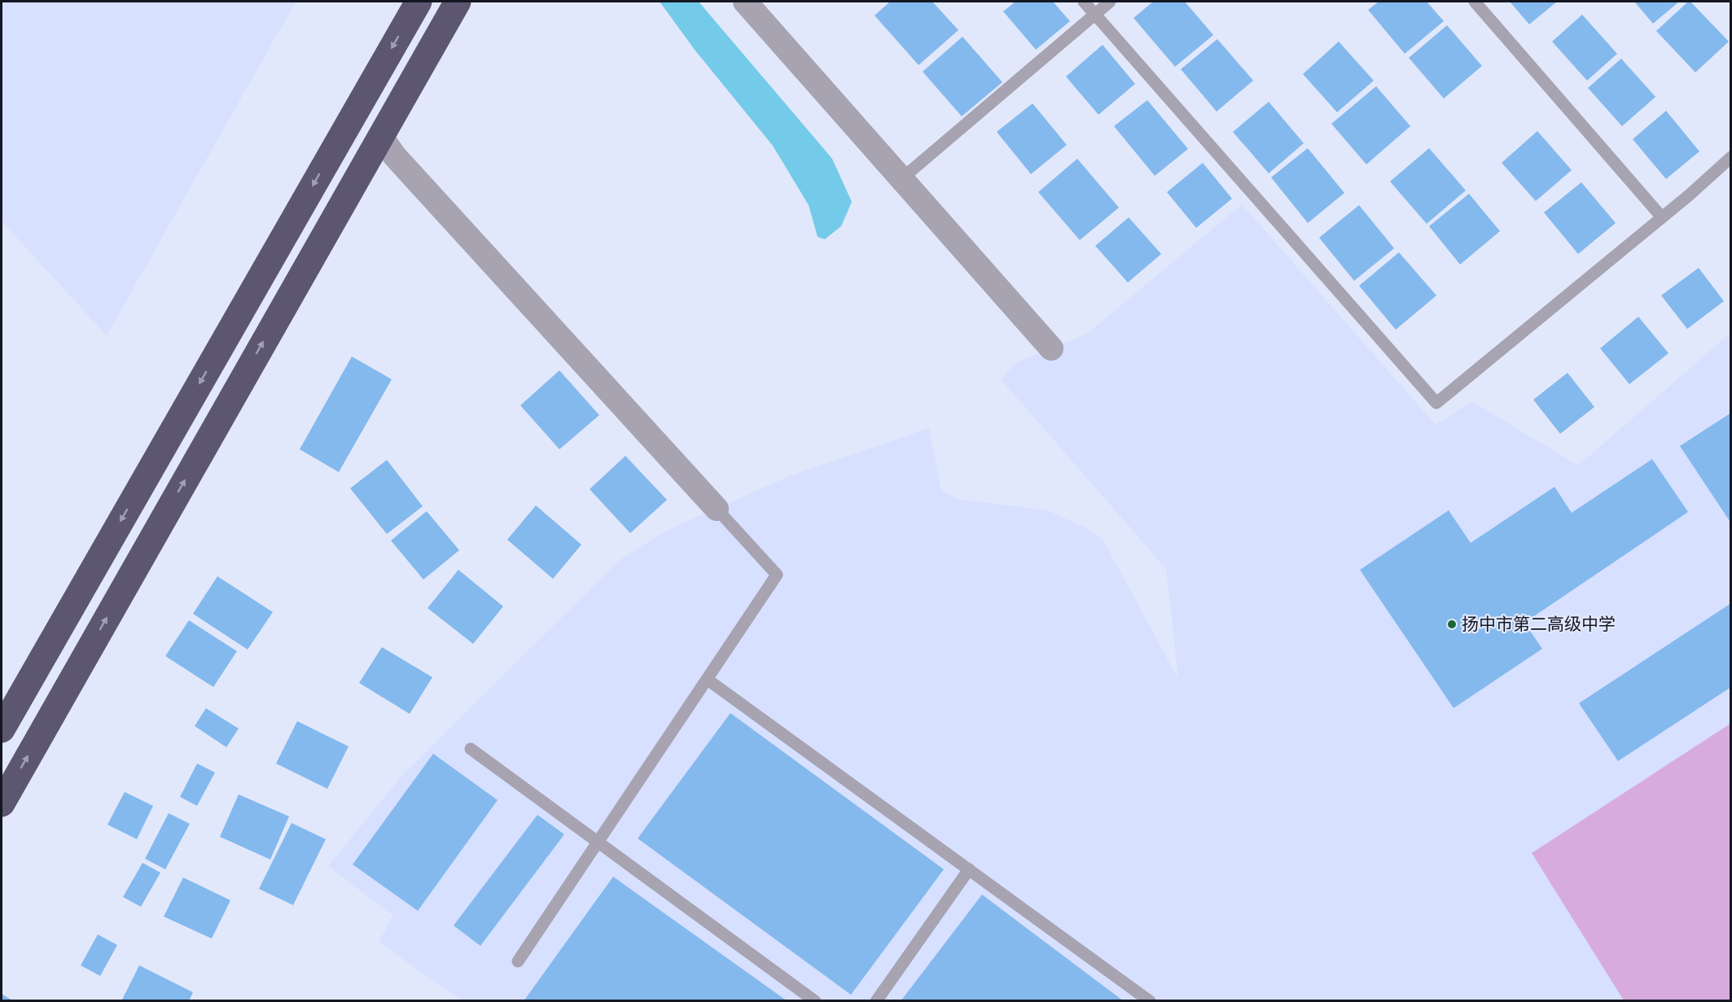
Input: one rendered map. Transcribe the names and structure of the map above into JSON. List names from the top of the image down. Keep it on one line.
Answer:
{"places":["扬中市第二高级中学"]}
